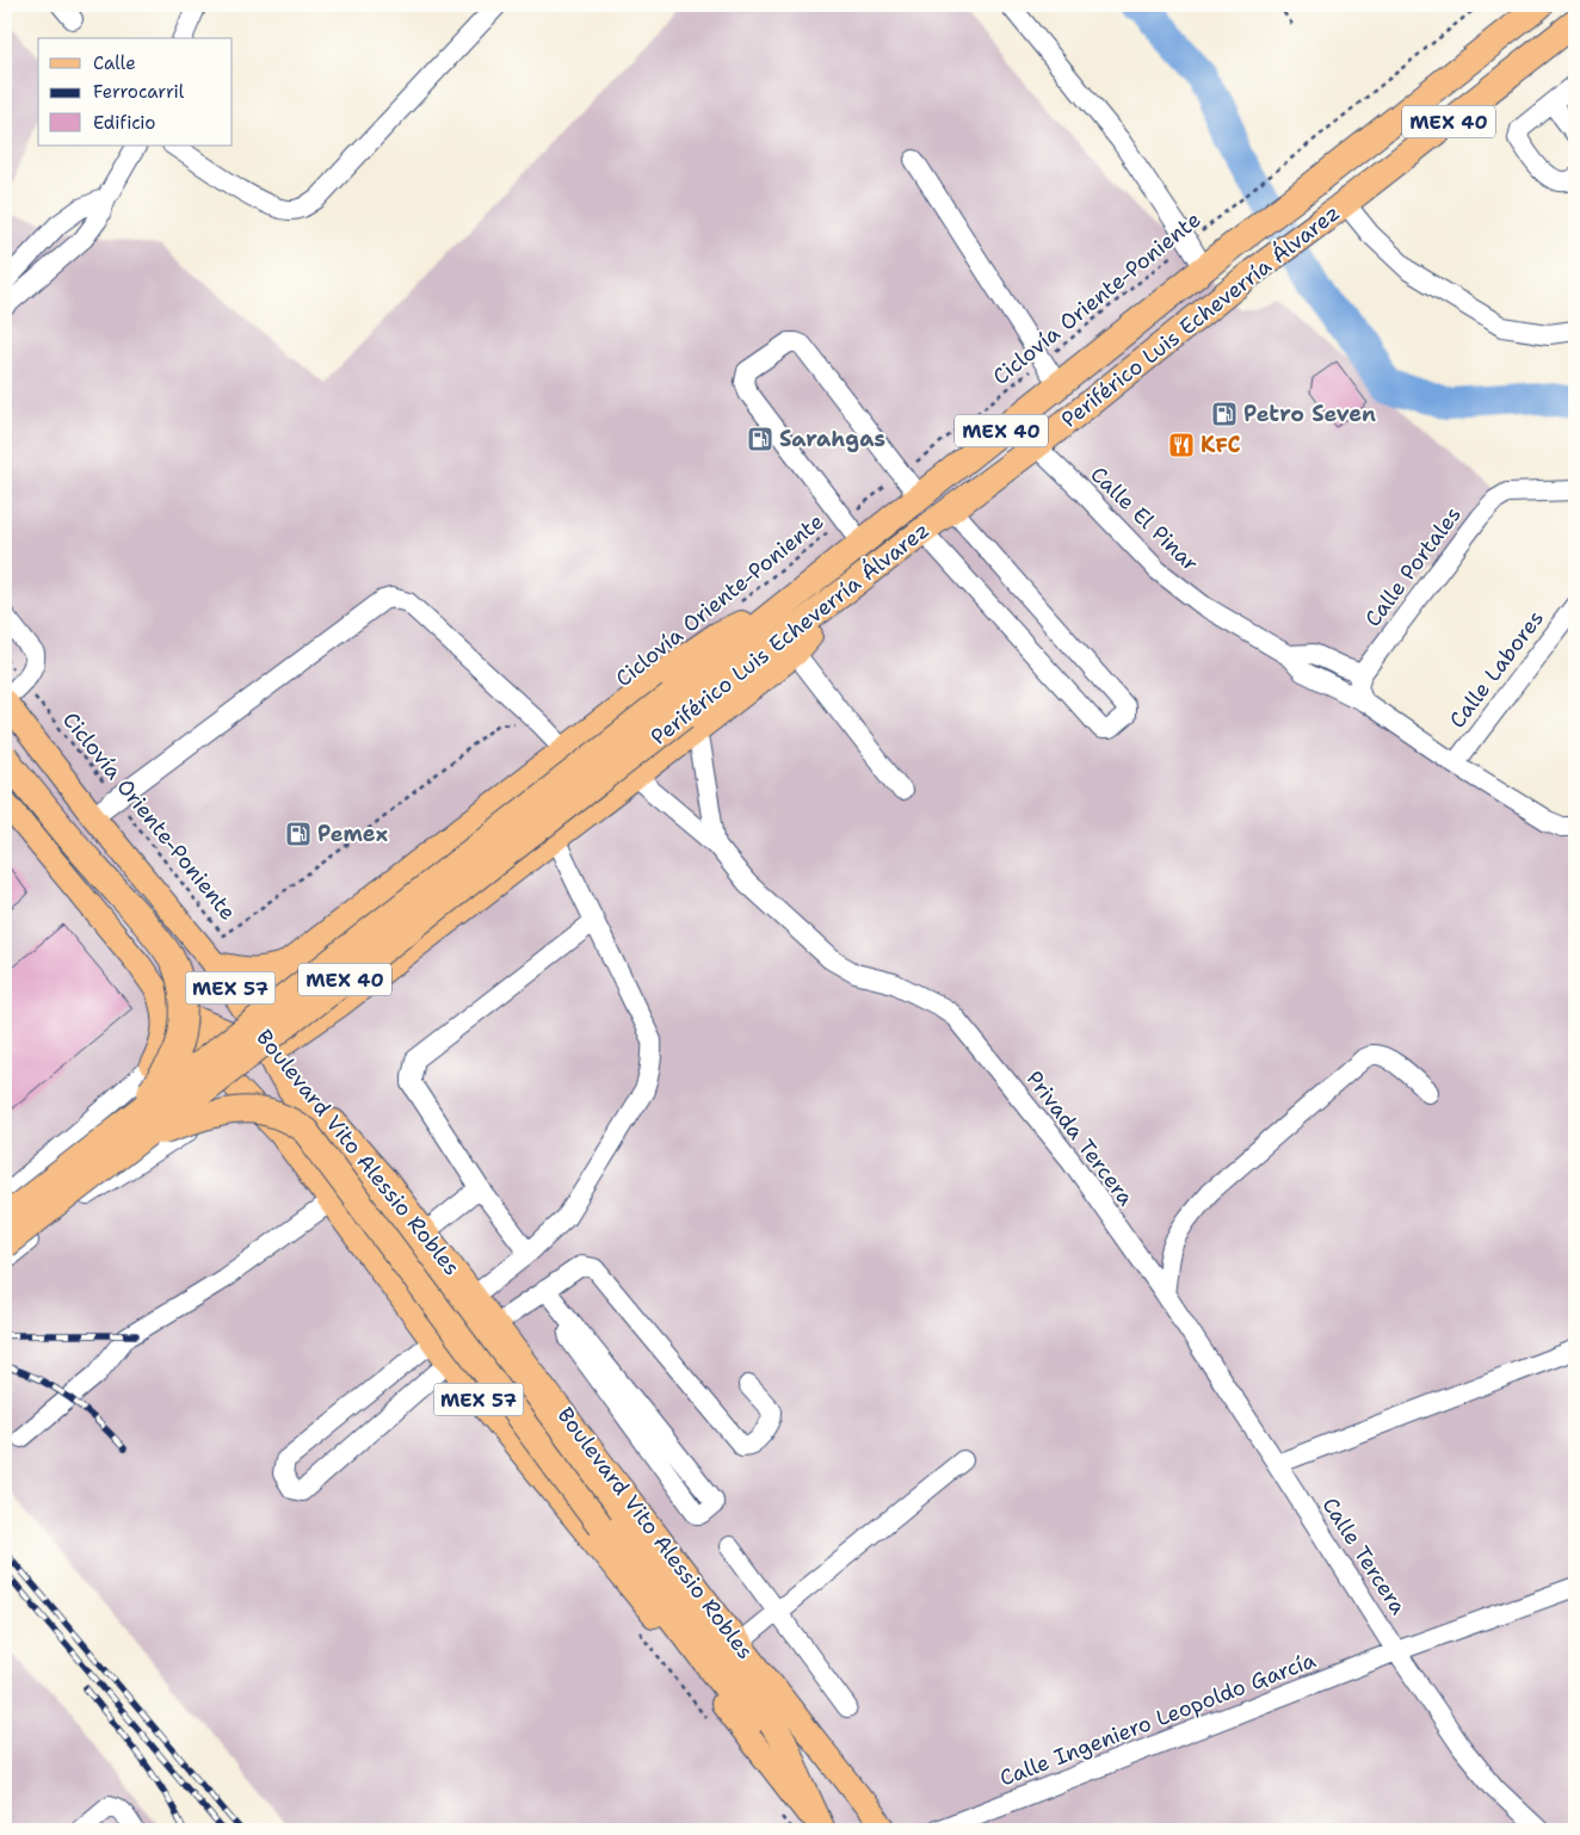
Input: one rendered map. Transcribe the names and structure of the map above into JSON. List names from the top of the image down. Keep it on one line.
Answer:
{"streets":{"highway":["MEX 40","Periférico Luis Echeverría Álvarez"],"main road":["MEX 57","Boulevard Vito Alessio Robles"],"street":["Calle El Pinar","Calle Portales","Calle Labores","Privada Tercera","Calle Tercera","Calle Ingeniero Leopoldo García"],"path":["Ciclovía Oriente-Poniente"]},"crossings":[["Periférico Luis Echeverría Álvarez","Calle El Pinar"],["Calle El Pinar","Calle Portales"],["Calle El Pinar","Calle Labores"],["Privada Tercera","Calle Tercera"],["Calle Tercera","Calle Ingeniero Leopoldo García"]],"places":{"fuel station":["Petro Seven","Sarahgas","Pemex"],"restaurant":["KFC"]},"legend":["Calle","Ferrocarril","Edificio"]}
